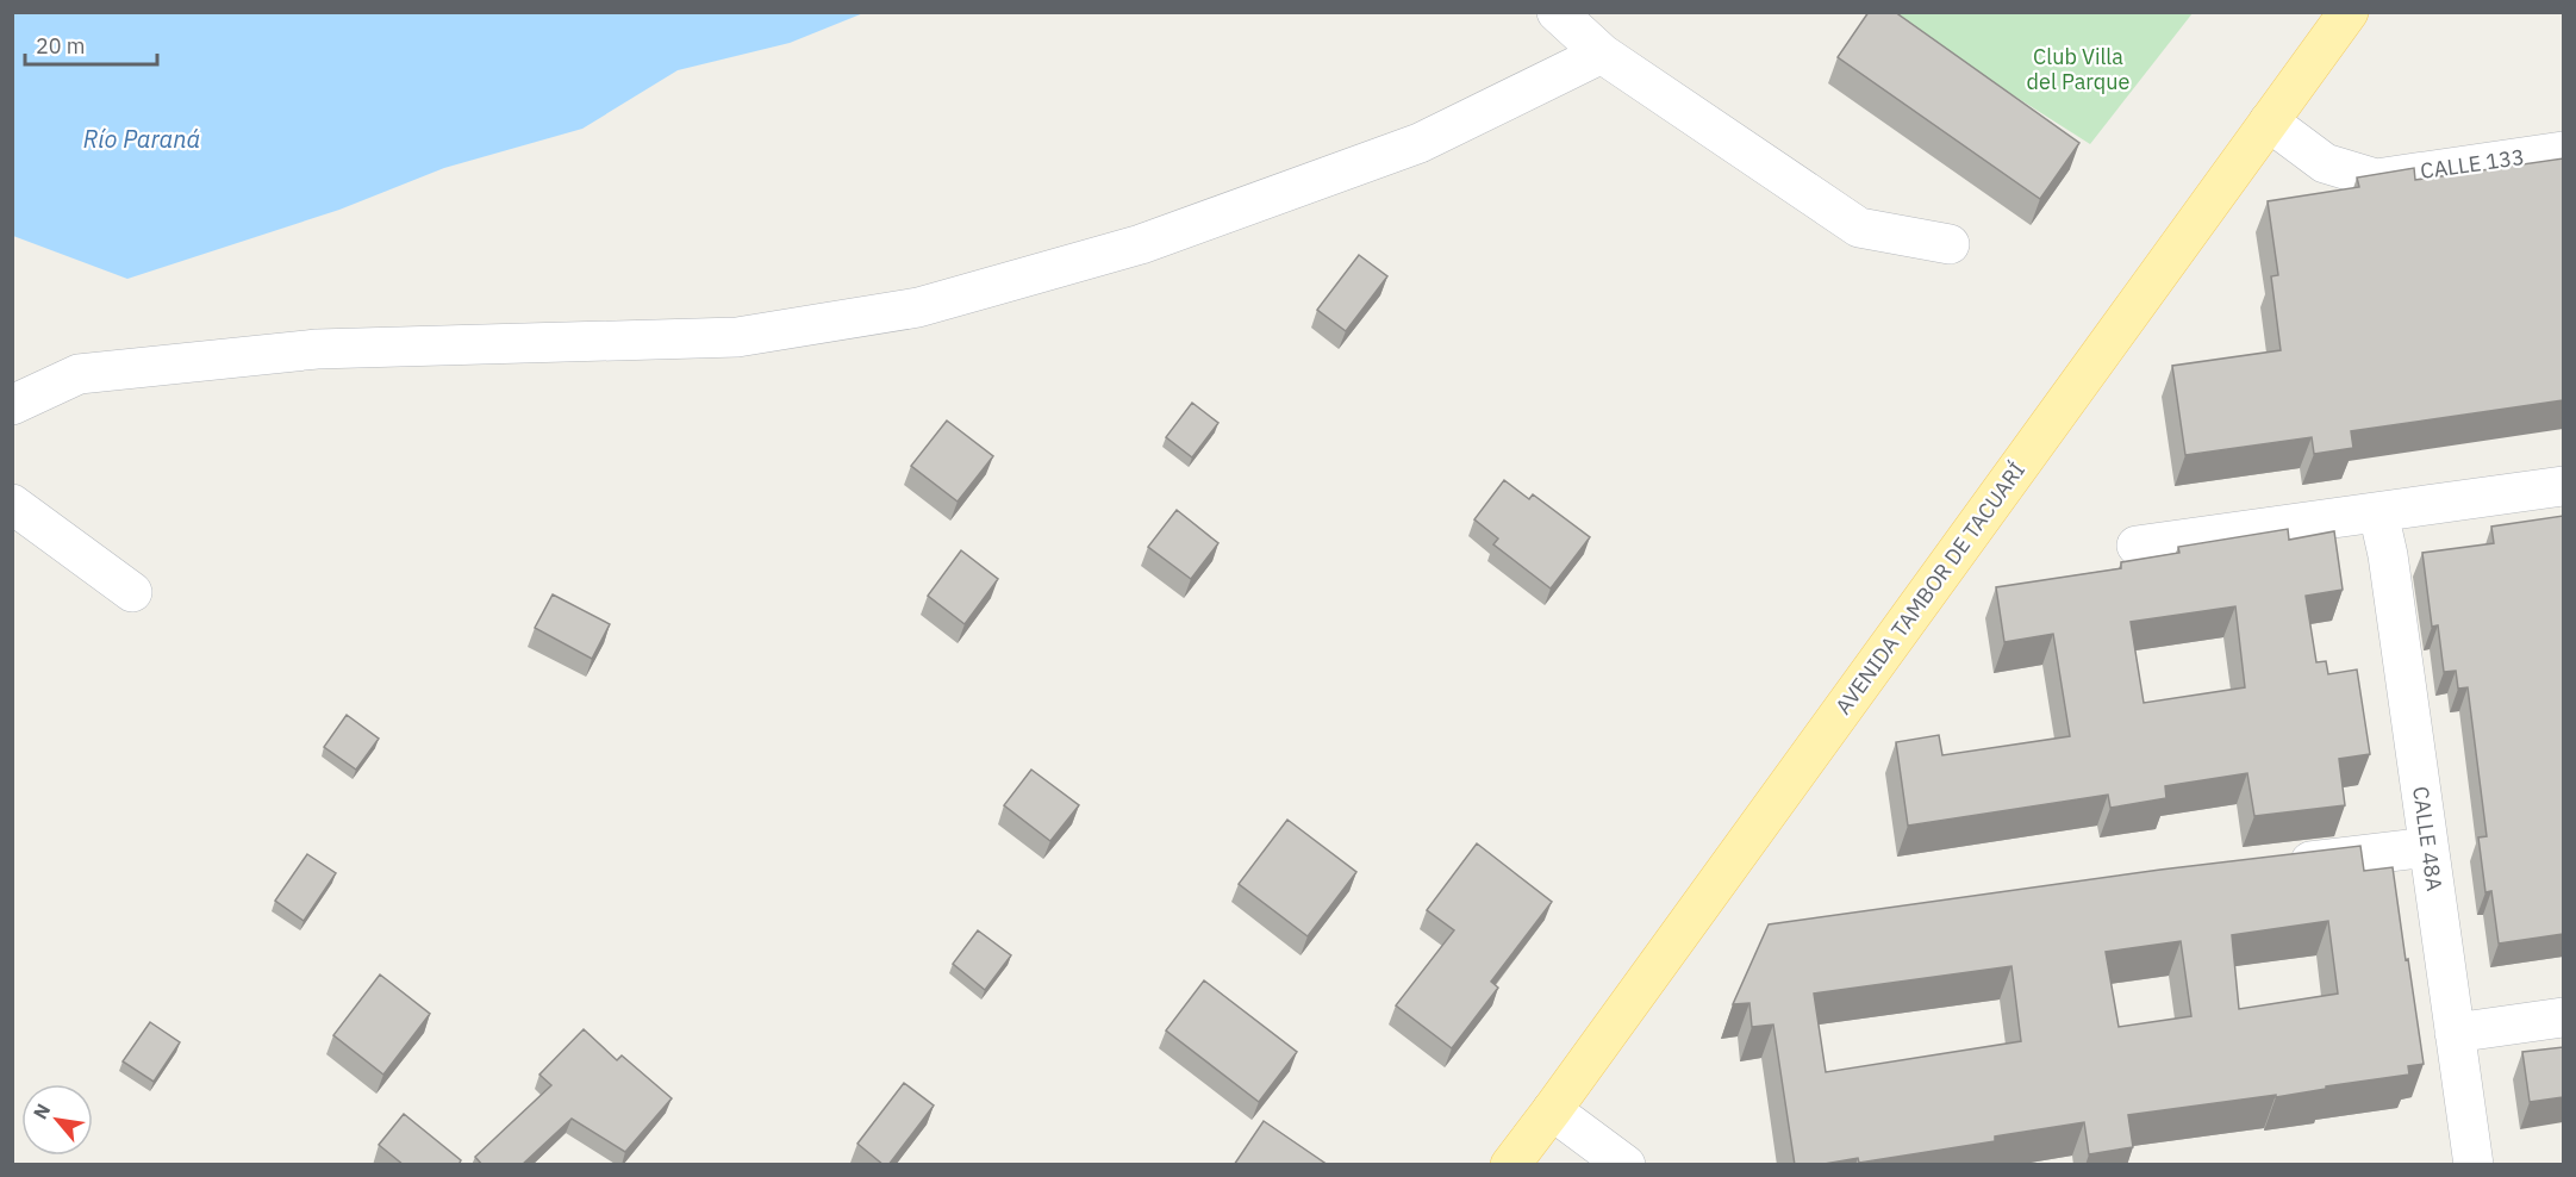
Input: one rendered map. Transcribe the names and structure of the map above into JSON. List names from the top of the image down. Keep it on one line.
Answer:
{"streets":{"main road":["AVENIDA TAMBOR DE TACUARÍ"],"street":["CALLE 133","CALLE 48A"]},"crossings":[["CALLE 133","AVENIDA TAMBOR DE TACUARÍ"]],"water":["Río Paraná"],"parks":["Club Villa del Parque"],"scale_bar":"20 m","north":"top left"}
